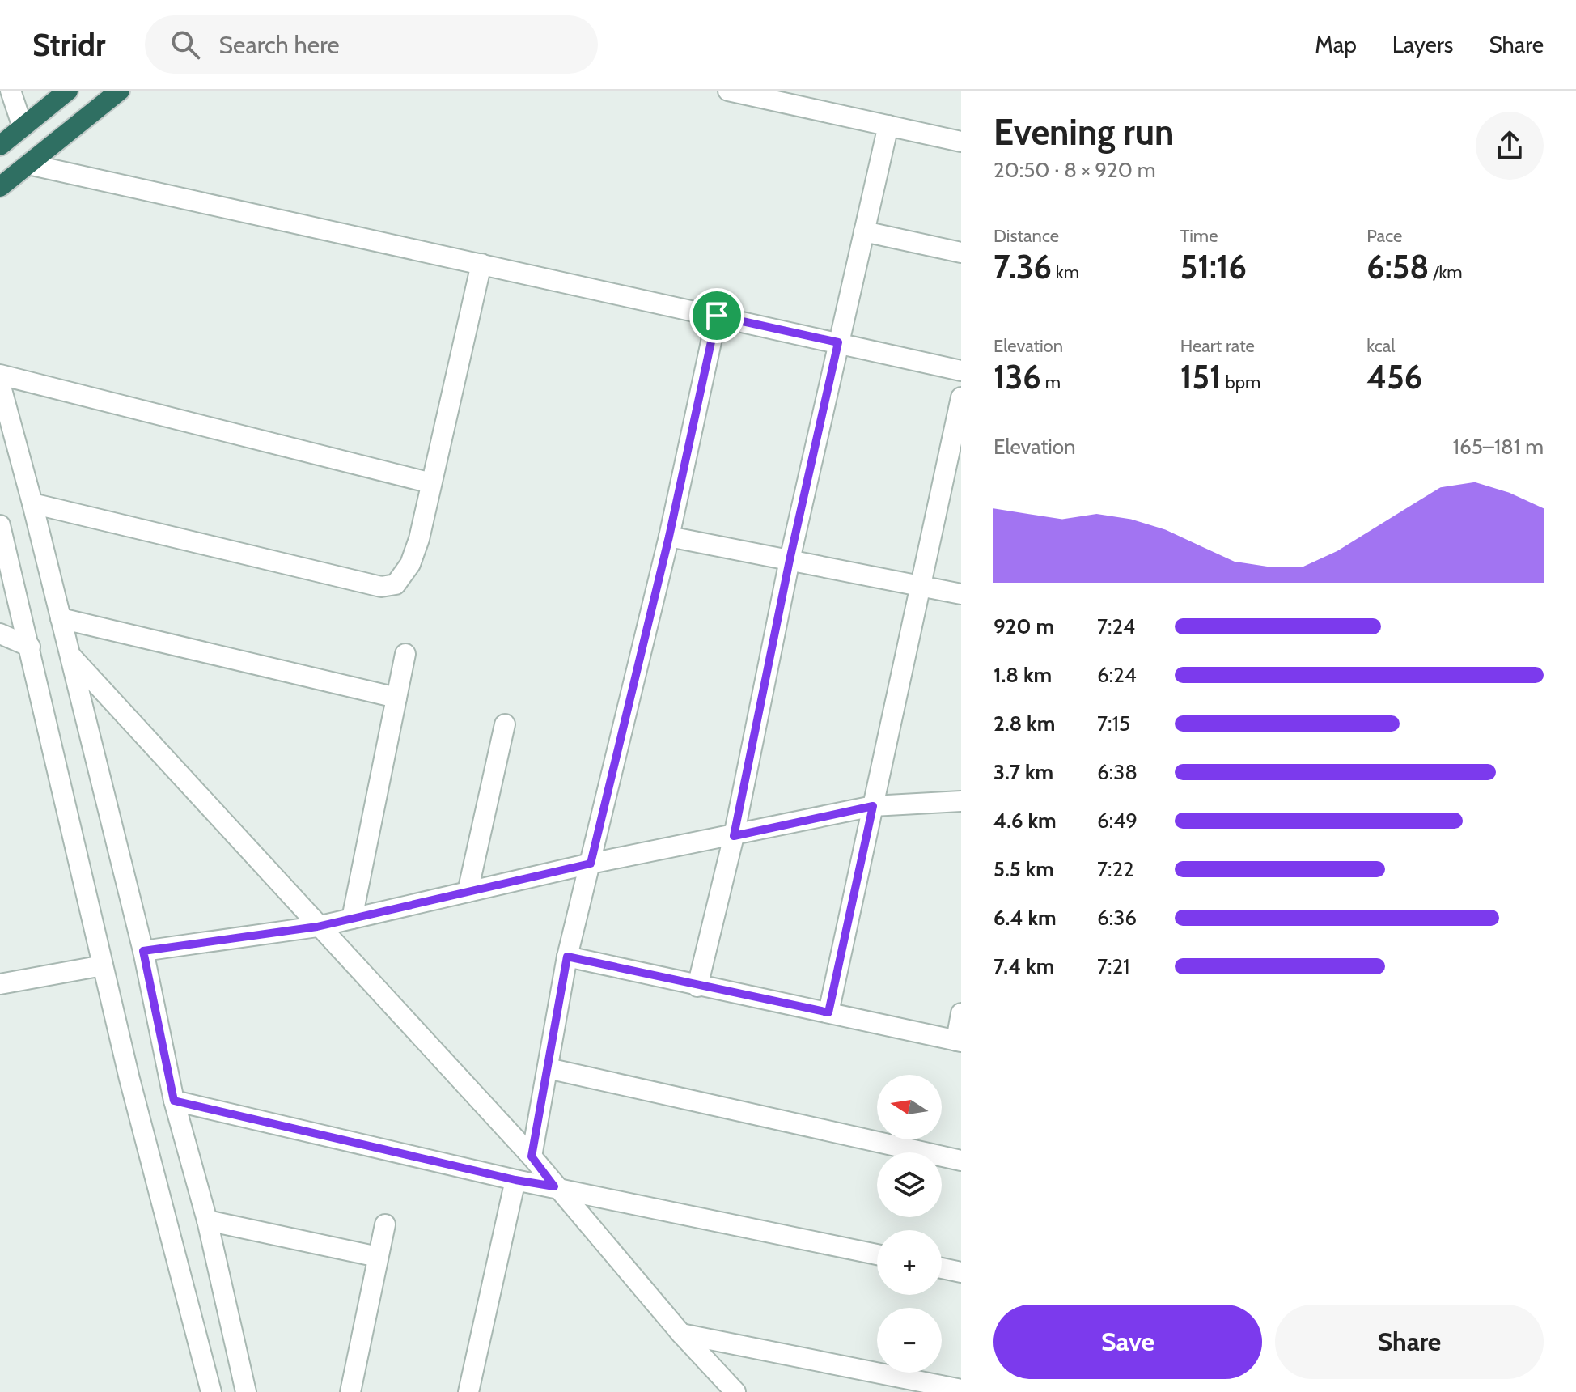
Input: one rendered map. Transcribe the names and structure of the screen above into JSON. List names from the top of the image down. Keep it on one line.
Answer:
{"north":"left","page":{"header":"Stridr","search":"Search here","nav":["Map","Layers","Share"],"heading":["Evening run","20:50 · 8 × 920 m"],"stats":[["Distance","7.36 km"],["Time","51:16"],["Pace","6:58 /km"],["Elevation","136 m"],["Heart rate","151 bpm"],["kcal","456"]],"chart":["Elevation","165–181 m"],"list":[{"name":"920 m","note":"7:24"},{"name":"1.8 km","note":"6:24"},{"name":"2.8 km","note":"7:15"},{"name":"3.7 km","note":"6:38"},{"name":"4.6 km","note":"6:49"},{"name":"5.5 km","note":"7:22"},{"name":"6.4 km","note":"6:36"},{"name":"7.4 km","note":"7:21"}],"map_buttons":["+","−"],"buttons":["Save","Share"]}}
